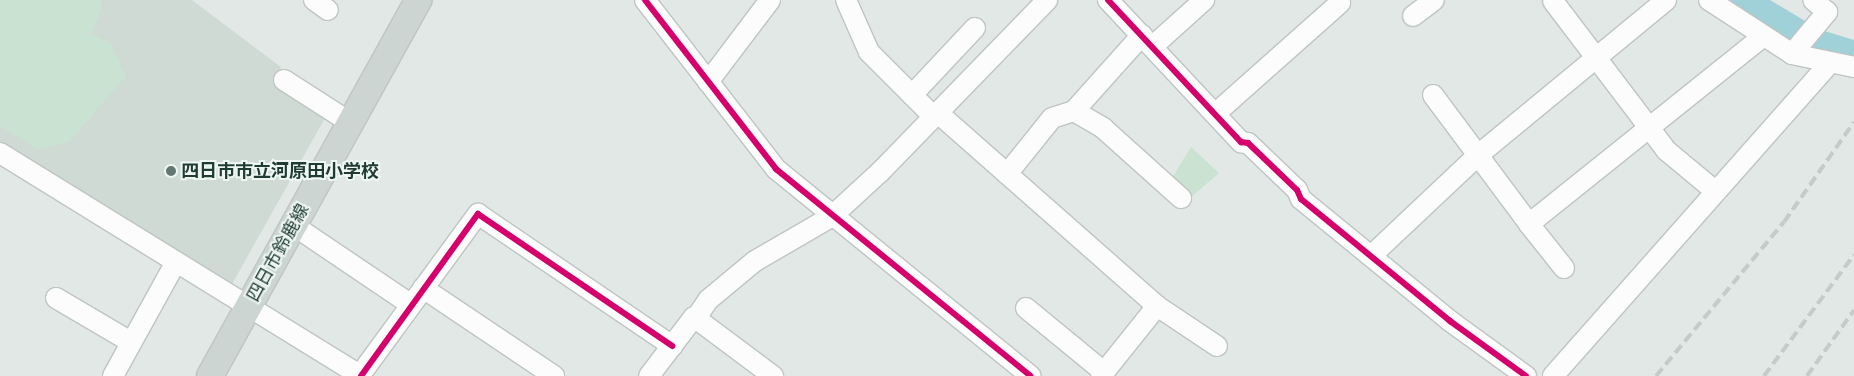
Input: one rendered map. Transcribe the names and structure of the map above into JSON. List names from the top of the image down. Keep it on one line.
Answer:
{"streets":{"main road":["四日市鈴鹿線"]},"places":["四日市市立河原田小学校"]}
